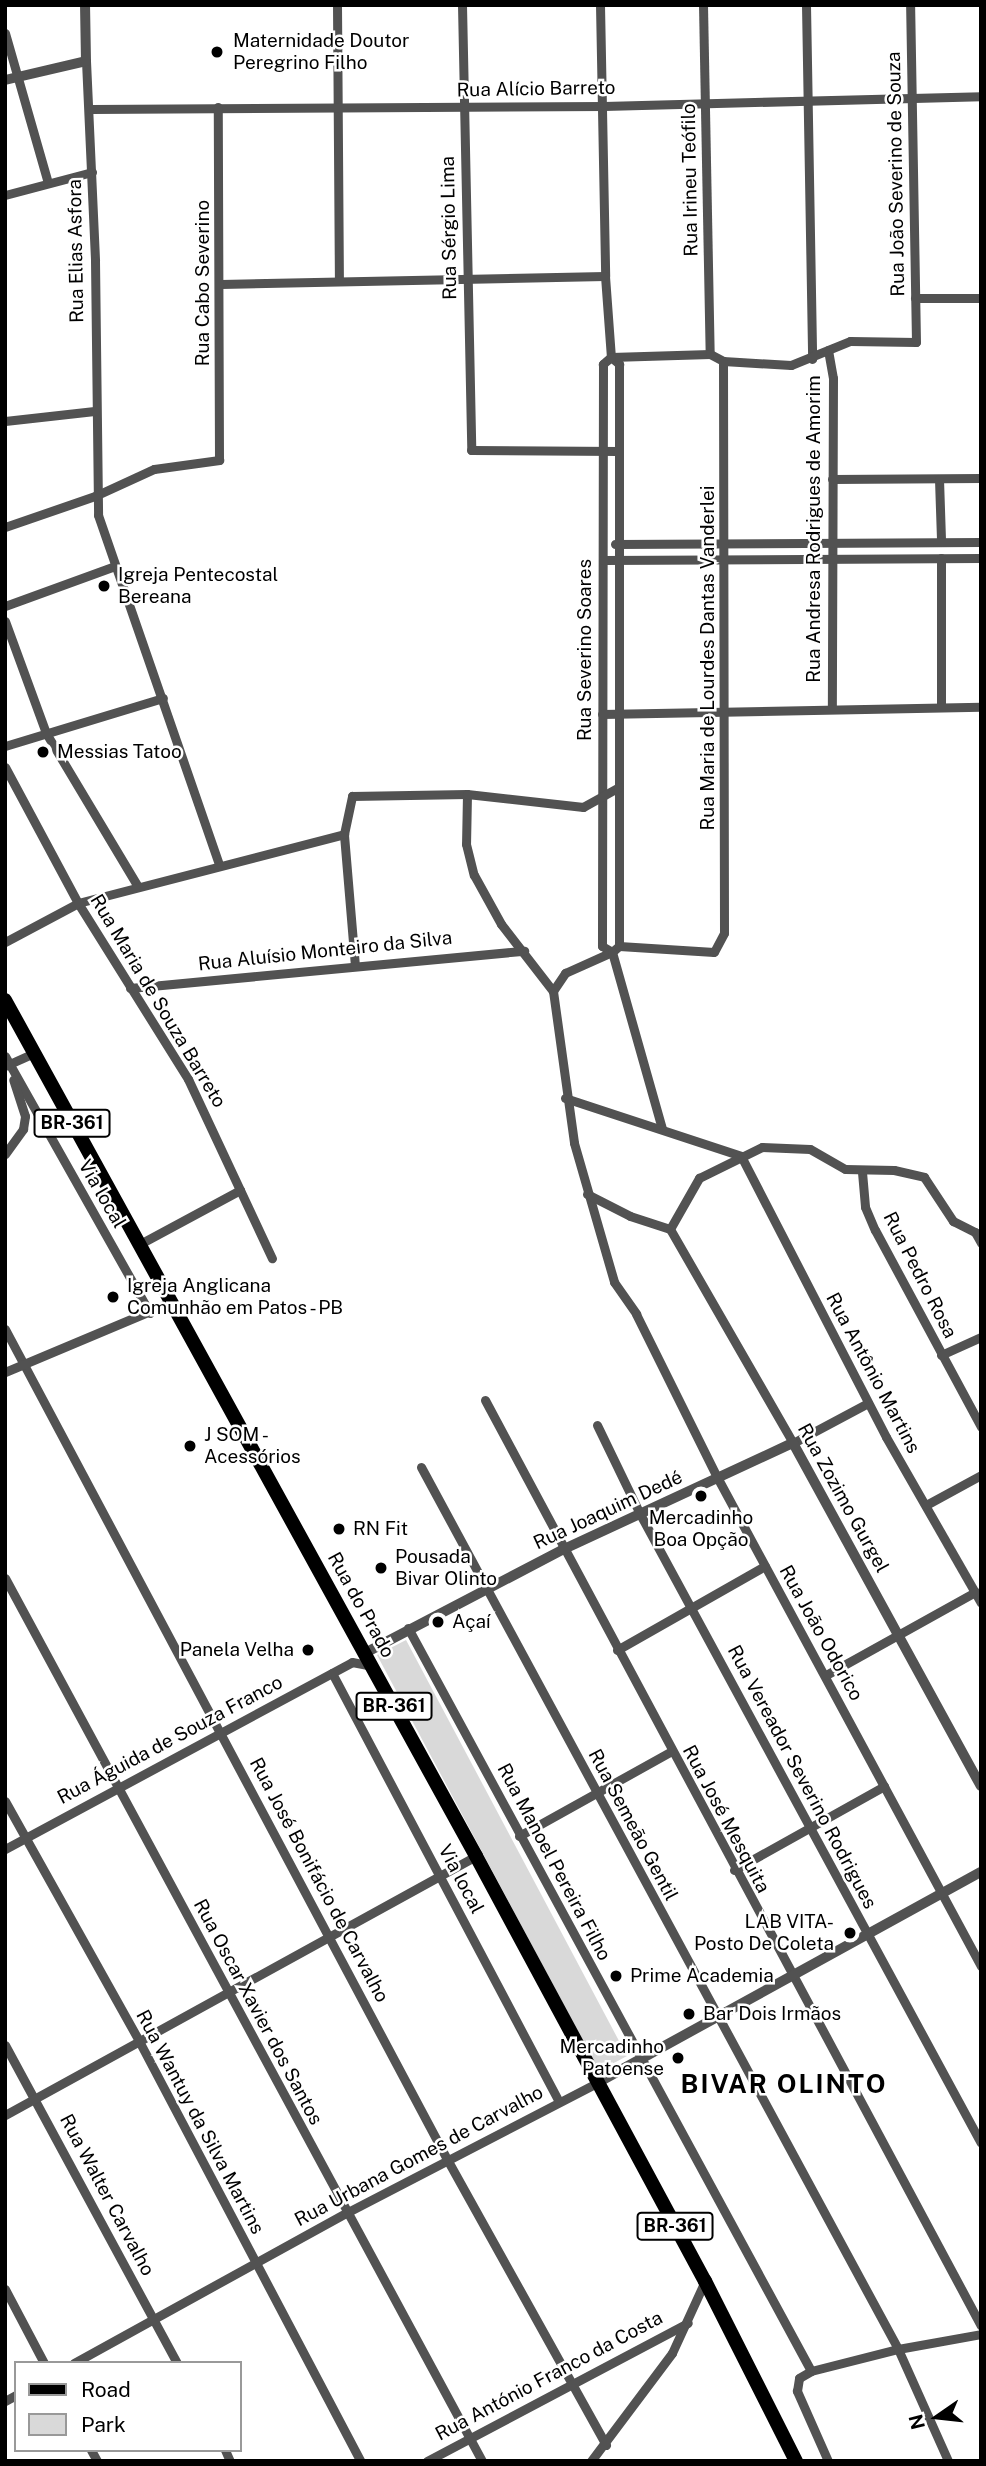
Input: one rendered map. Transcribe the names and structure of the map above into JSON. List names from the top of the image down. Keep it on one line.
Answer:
{"streets":{"main road":["BR-361","Rua do Prado"],"street":["Rua Alício Barreto","Rua João Severino de Souza","Rua Irineu Teófilo","Rua Sérgio Lima","Rua Elias Asfora","Rua Cabo Severino","Rua Andresa Rodrigues de Amorim","Rua Severino Soares","Rua Maria de Lourdes Dantas Vanderlei","Rua Aluísio Monteiro da Silva","Rua Maria de Souza Barreto","Via local","Rua Pedro Rosa","Rua Antônio Martins","Rua Zozimo Gurgel","Rua Joaquim Dedé","Rua João Odorico","Rua Águida de Souza Franco","Rua Vereador Severino Rodrigues","Rua José Mesquita","Rua Semeão Gentil","Rua Manoel Pereira Filho","Rua José Bonifácio de Carvalho","Rua Oscar Xavier dos Santos","Rua Wantuy da Silva Martins","Rua Urbana Gomes de Carvalho","Rua Walter Carvalho","Rua António Franco da Costa"]},"crossings":[["Rua Alício Barreto","Rua João Severino de Souza"],["Rua Alício Barreto","Rua Irineu Teófilo"],["Rua Alício Barreto","Rua Sérgio Lima"],["Rua Alício Barreto","Rua Elias Asfora"],["Rua Alício Barreto","Rua Cabo Severino"],["Rua Alício Barreto","Rua Severino Soares"],["Rua João Severino de Souza","Rua Andresa Rodrigues de Amorim"],["Rua Sérgio Lima","Rua Severino Soares"],["Rua Elias Asfora","Rua Cabo Severino"],["Rua Severino Soares","Rua Maria de Lourdes Dantas Vanderlei"],["Rua Aluísio Monteiro da Silva","Rua Maria de Souza Barreto"],["BR-361","Rua do Prado"],["BR-361","Rua Urbana Gomes de Carvalho"],["Via local","Rua Águida de Souza Franco"],["Via local","Rua Urbana Gomes de Carvalho"],["Rua Antônio Martins","Rua Joaquim Dedé"],["Rua Zozimo Gurgel","Rua Joaquim Dedé"],["Rua Joaquim Dedé","Rua do Prado"],["Rua Joaquim Dedé","Rua João Odorico"],["Rua Joaquim Dedé","Rua Vereador Severino Rodrigues"],["Rua Joaquim Dedé","Rua José Mesquita"],["Rua Joaquim Dedé","Rua Semeão Gentil"],["Rua Joaquim Dedé","Rua Manoel Pereira Filho"],["Rua do Prado","Rua Urbana Gomes de Carvalho"],["Rua Águida de Souza Franco","Rua José Bonifácio de Carvalho"],["Rua Águida de Souza Franco","Rua Oscar Xavier dos Santos"],["Rua Águida de Souza Franco","Rua Wantuy da Silva Martins"],["Rua José Bonifácio de Carvalho","Rua Urbana Gomes de Carvalho"],["Rua José Bonifácio de Carvalho","Rua António Franco da Costa"],["Rua Oscar Xavier dos Santos","Rua Urbana Gomes de Carvalho"],["Rua Oscar Xavier dos Santos","Rua António Franco da Costa"],["Rua Wantuy da Silva Martins","Rua Urbana Gomes de Carvalho"],["Rua Urbana Gomes de Carvalho","Rua Walter Carvalho"]],"districts":["BIVAR OLINTO"],"places":["Maternidade Doutor Peregrino Filho","Igreja Pentecostal Bereana","Messias Tatoo","Igreja Anglicana Comunhão em Patos - PB","J SOM - Acessórios","Mercadinho Boa Opção","RN Fit","Pousada Bivar Olinto","Açaí","Panela Velha","LAB VITA- Posto De Coleta","Prime Academia","Bar Dois Irmãos","Mercadinho Patoense"],"legend":["Road","Park"],"north":"left"}
